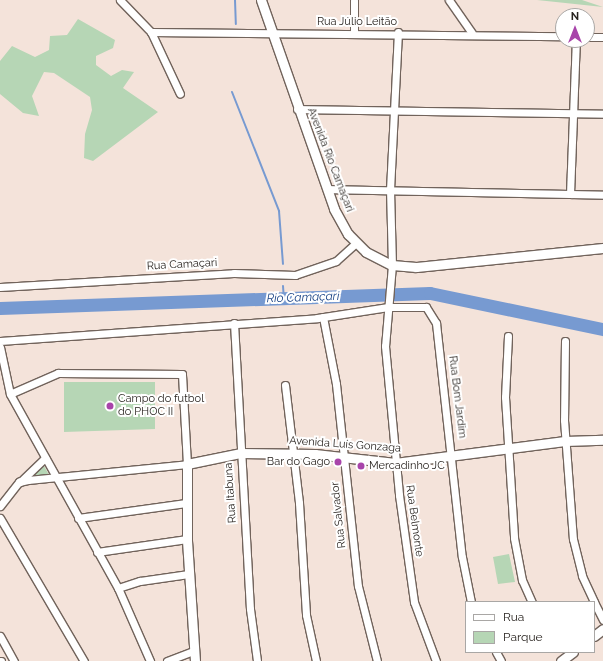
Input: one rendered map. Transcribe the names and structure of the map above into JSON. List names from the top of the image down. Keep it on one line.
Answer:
{"streets":{"street":["Rua Júlio Leitão","Avenida Rio Camaçari","Rua Camaçari","Rua Bom Jardim","Avenida Luís Gonzaga","Rua Itabuna","Rua Salvador","Rua Belmonte"]},"crossings":[["Rua Júlio Leitão","Avenida Rio Camaçari"],["Avenida Rio Camaçari","Rua Camaçari"],["Rua Bom Jardim","Avenida Luís Gonzaga"],["Rua Bom Jardim","Rua Itabuna"],["Rua Bom Jardim","Rua Salvador"],["Rua Bom Jardim","Rua Belmonte"],["Avenida Luís Gonzaga","Rua Itabuna"],["Avenida Luís Gonzaga","Rua Salvador"],["Avenida Luís Gonzaga","Rua Belmonte"]],"water":["Rio Camaçari"],"places":["Campo do futbol do PHOC II","Bar do Gago","Mercadinho JC"],"legend":["Rua","Parque"],"north":"top"}
